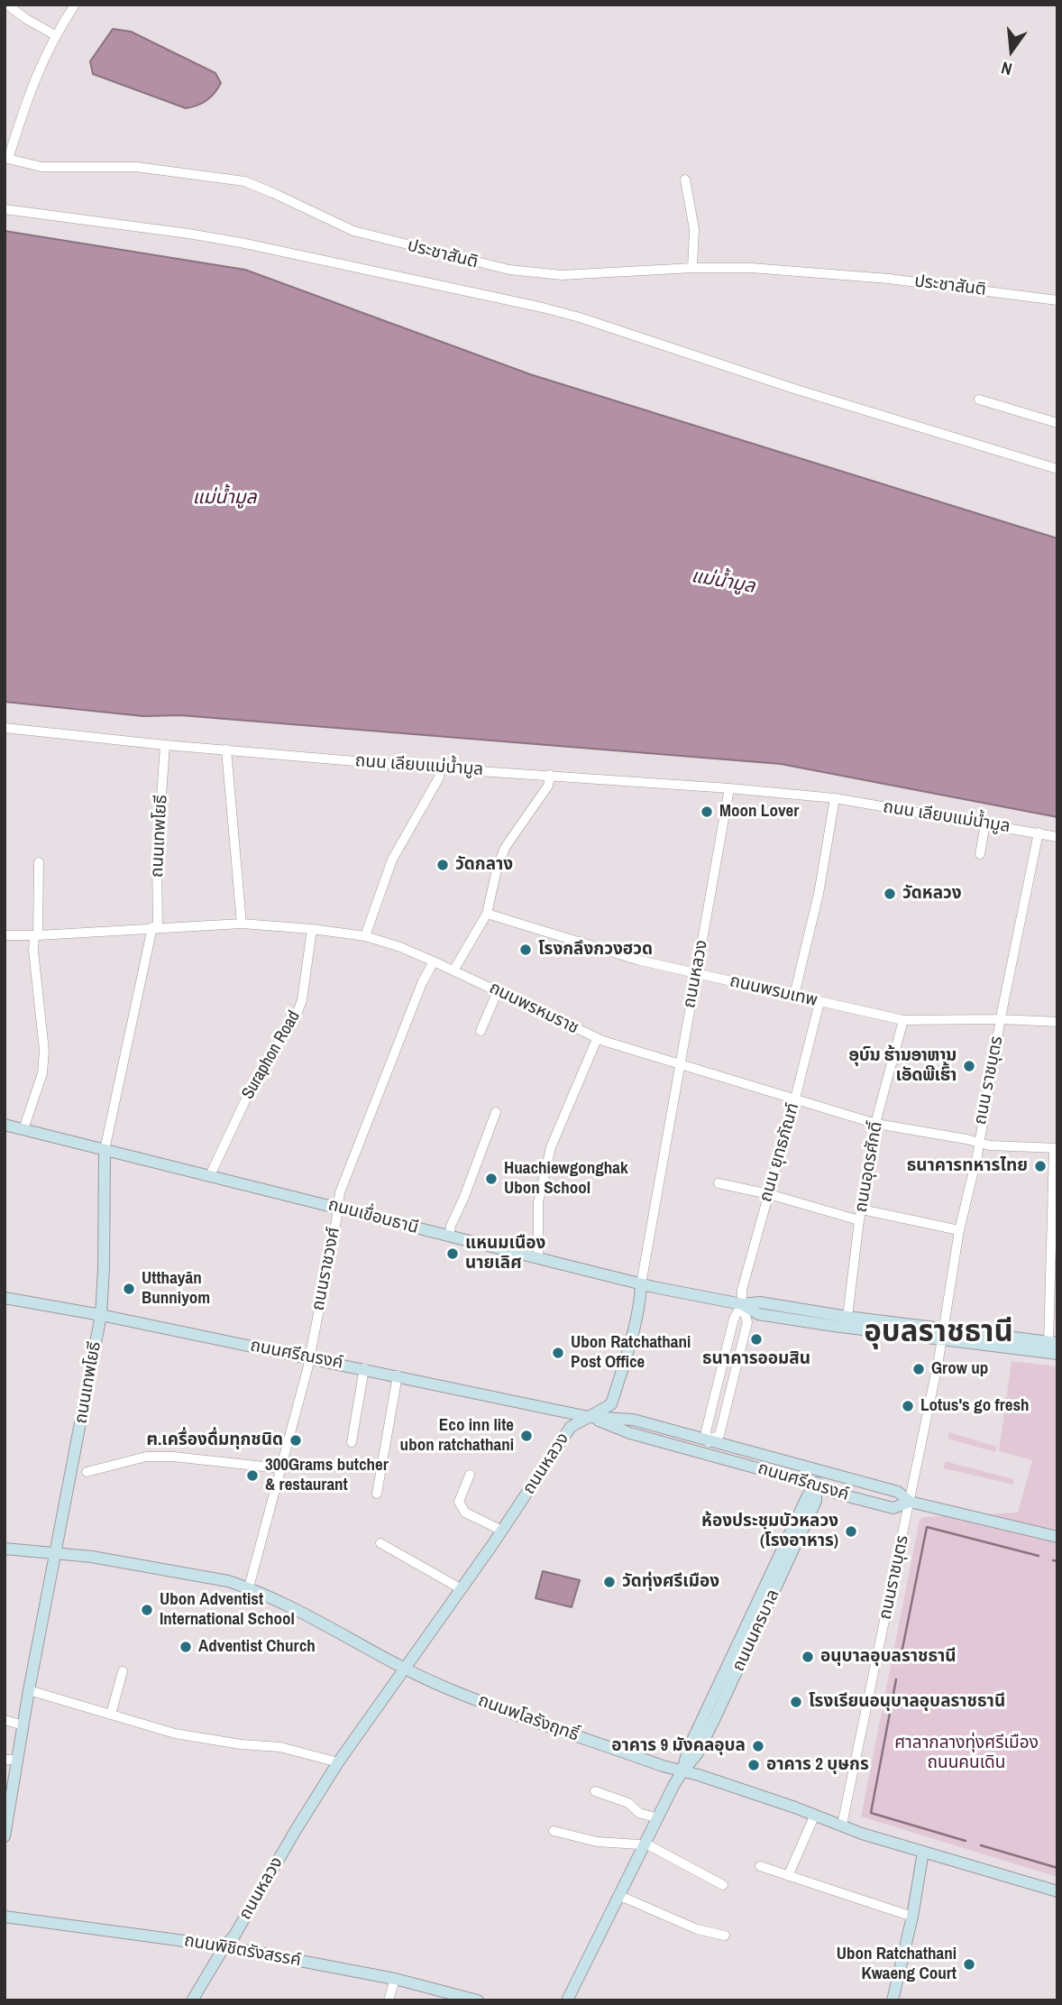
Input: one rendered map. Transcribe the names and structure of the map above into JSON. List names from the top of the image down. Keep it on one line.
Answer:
{"streets":{"street":["ประชาสันติ","ถนน เลียบแม่น้ำมูล","ถนนเทพโยธี","ถนนหลวง","ถนนพรมเทพ","ถนนพรหมราช","Suraphon Road","ถนน ราชบุตร","ถนน ยุทธภัณฑ์","ถนนอุดรศักดิ์","ถนนเขื่อนธานี","ถนนราชวงศ์","ถนนศรีณรงค์","ถนนราชบุตร","ถนนนครบาล","ถนนพโลรังฤทธิ์","ถนนพิชิตรังสรรค์"]},"crossings":[["ถนน เลียบแม่น้ำมูล","ถนนเทพโยธี"],["ถนน เลียบแม่น้ำมูล","ถนนหลวง"],["ถนน เลียบแม่น้ำมูล","ถนน ราชบุตร"],["ถนนเทพโยธี","ถนนพรหมราช"],["ถนนเทพโยธี","ถนนเขื่อนธานี"],["ถนนเทพโยธี","ถนนศรีณรงค์"],["ถนนเทพโยธี","ถนนพโลรังฤทธิ์"],["ถนนหลวง","ถนนพรมเทพ"],["ถนนหลวง","ถนนพรหมราช"],["ถนนหลวง","ถนนเขื่อนธานี"],["ถนนหลวง","ถนนศรีณรงค์"],["ถนนหลวง","ถนนพโลรังฤทธิ์"],["ถนนหลวง","ถนนพิชิตรังสรรค์"],["ถนนพรมเทพ","ถนน ราชบุตร"],["ถนนพรมเทพ","ถนน ยุทธภัณฑ์"],["ถนนพรมเทพ","ถนนอุดรศักดิ์"],["ถนนพรหมราช","Suraphon Road"],["ถนนพรหมราช","ถนน ราชบุตร"],["ถนนพรหมราช","ถนน ยุทธภัณฑ์"],["ถนนพรหมราช","ถนนอุดรศักดิ์"],["ถนนพรหมราช","ถนนราชวงศ์"],["Suraphon Road","ถนนเขื่อนธานี"],["ถนน ราชบุตร","ถนนเขื่อนธานี"],["ถนน ราชบุตร","ถนนราชบุตร"],["ถนน ยุทธภัณฑ์","ถนนเขื่อนธานี"],["ถนนอุดรศักดิ์","ถนนเขื่อนธานี"],["ถนนเขื่อนธานี","ถนนราชวงศ์"],["ถนนเขื่อนธานี","ถนนราชบุตร"],["ถนนราชวงศ์","ถนนศรีณรงค์"],["ถนนราชวงศ์","ถนนพโลรังฤทธิ์"],["ถนนศรีณรงค์","ถนนราชบุตร"],["ถนนศรีณรงค์","ถนนนครบาล"],["ถนนราชบุตร","ถนนพโลรังฤทธิ์"],["ถนนนครบาล","ถนนพโลรังฤทธิ์"]],"districts":["อุบลราชธานี"],"water":["แม่น้ำมูล"],"parks":["ศาลากลางทุ่งศรีเมือง ถนนคนเดิน"],"places":["Moon Lover","วัดกลาง","วัดหลวง","โรงกลึงกวงฮวด","ອຸບົນ ຮ້ານອາຫານ ເອັດພີເຮົ້າ","ธนาคารทหารไทย","Huachiewgonghak Ubon School","แหนมเนือง นายเลิศ","Utthayān Bunniyom","ธนาคารออมสิน","Ubon Ratchathani Post Office","Grow up","Lotus's go fresh","Eco inn lite ubon ratchathani","ฅ.เครื่องดื่มทุกชนิด","300Grams butcher & restaurant","ห้องประชุมบัวหลวง (โรงอาหาร)","วัดทุ่งศรีเมือง","Ubon Adventist International School","Adventist Church","อนุบาลอุบลราชธานี","โรงเรียนอนุบาลอุบลราชธานี","อาคาร 9 มังคลอุบล","อาคาร 2 บุษกร","Ubon Ratchathani Kwaeng Court"],"north":"bottom"}
